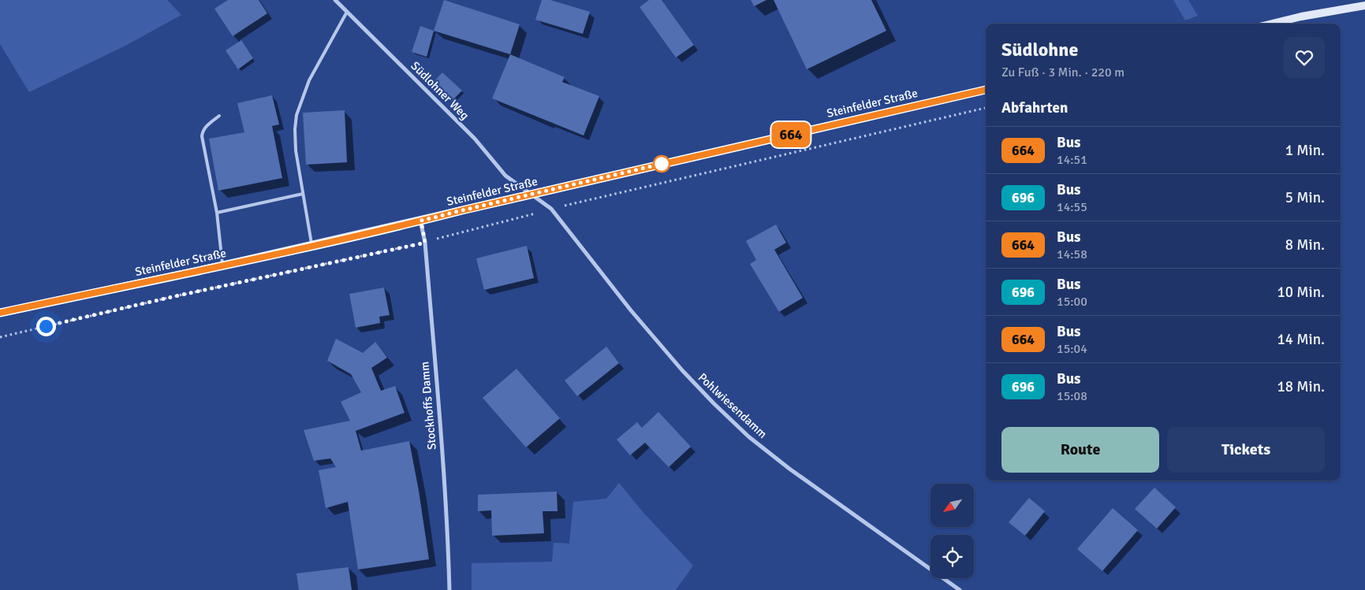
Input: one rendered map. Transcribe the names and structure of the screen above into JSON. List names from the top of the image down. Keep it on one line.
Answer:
{"streets":{"main road":["Steinfelder Straße"],"street":["Südlohner Weg","Stockhoffs Damm","Pohlwiesendamm"]},"crossings":[["Südlohner Weg","Steinfelder Straße"],["Südlohner Weg","Pohlwiesendamm"],["Steinfelder Straße","Stockhoffs Damm"],["Steinfelder Straße","Pohlwiesendamm"]],"lines":["bus line 664"],"north":"bottom left","page":{"on_map":"664","heading":[["Südlohne","Zu Fuß · 3 Min. · 220 m"],"Abfahrten"],"list":[{"mark":"664","name":"Bus","note":"14:51","value":"1 Min."},{"mark":"696","name":"Bus","note":"14:55","value":"5 Min."},{"mark":"664","name":"Bus","note":"14:58","value":"8 Min."},{"mark":"696","name":"Bus","note":"15:00","value":"10 Min."},{"mark":"664","name":"Bus","note":"15:04","value":"14 Min."},{"mark":"696","name":"Bus","note":"15:08","value":"18 Min."}],"buttons":["Route","Tickets"]}}
